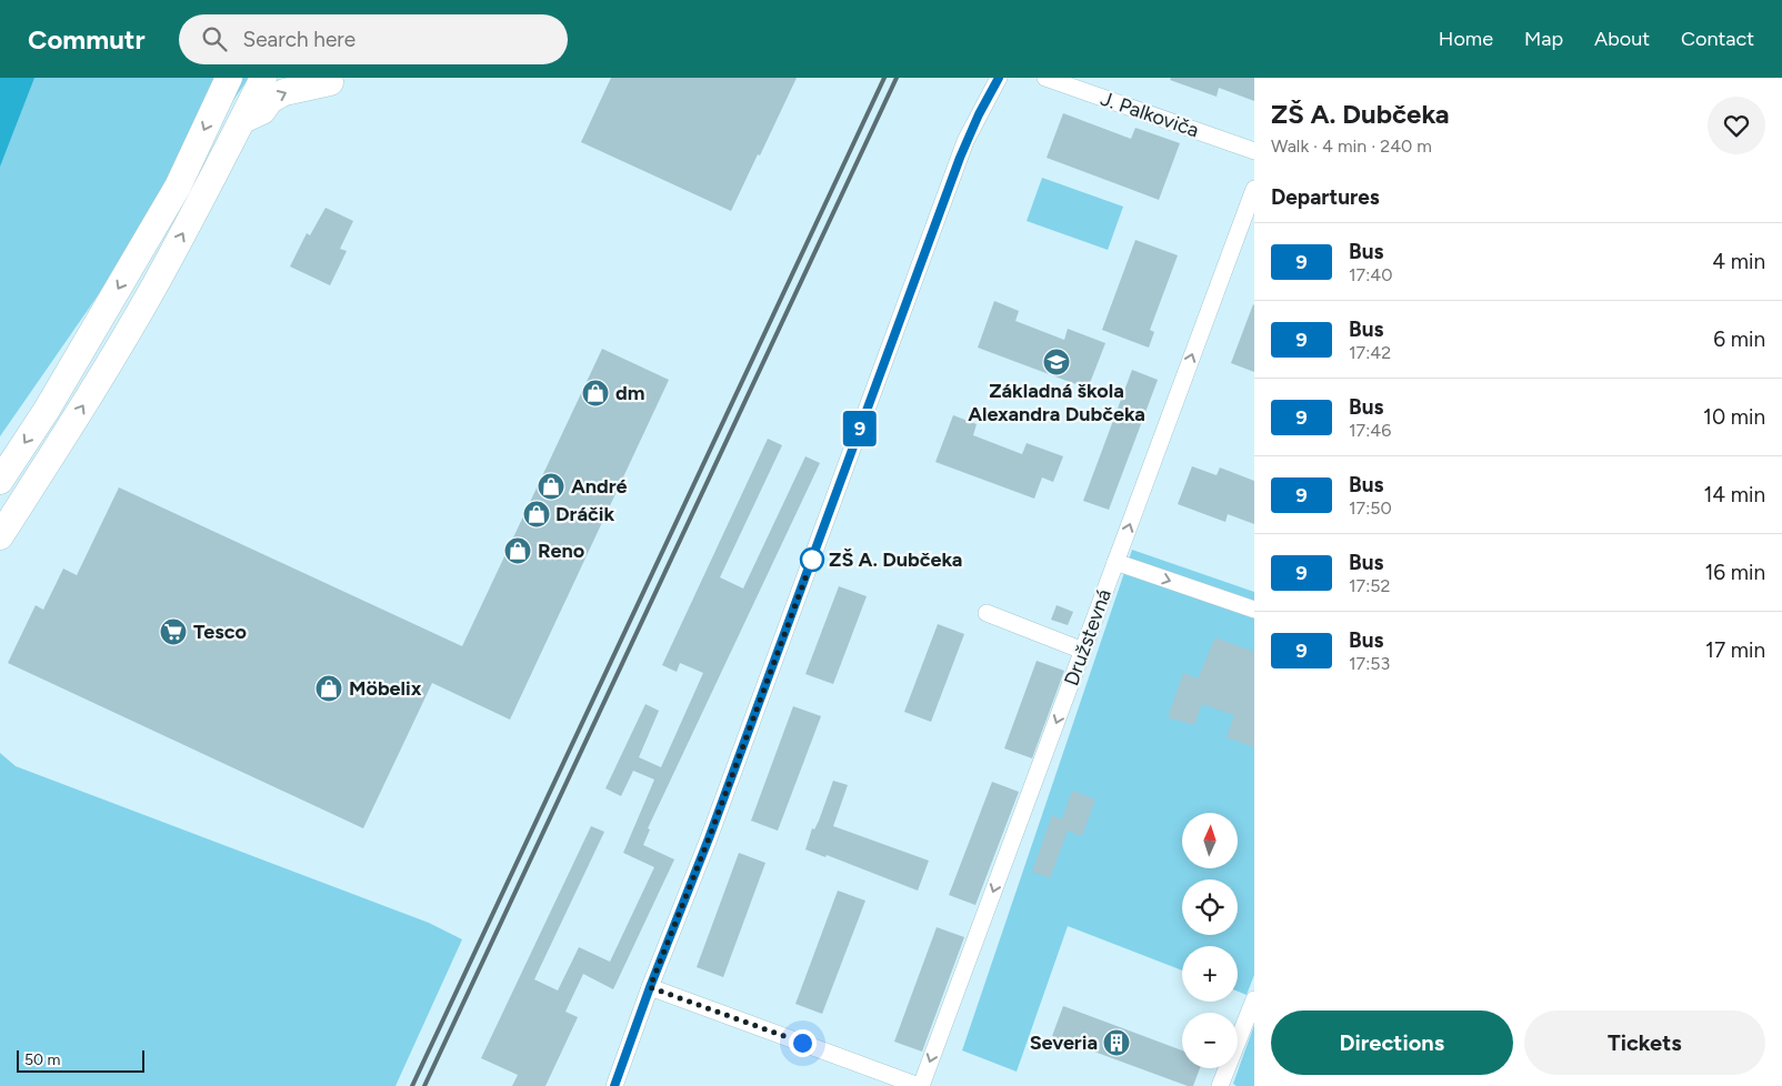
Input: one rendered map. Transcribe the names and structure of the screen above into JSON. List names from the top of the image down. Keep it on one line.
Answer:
{"streets":{"street":["J. Palkoviča","Družstevná"]},"places":{"school or university":["Základná škola Alexandra Dubčeka"],"shop":["dm","André","Dráčik","Reno","Möbelix"],"other":["ZŠ A. Dubčeka"],"supermarket":["Tesco"],"building":["Severia"]},"lines":["bus line 9"],"scale_bar":"50 m","north":"top","page":{"header":"Commutr","search":"Search here","nav":["Home","Map","About","Contact"],"on_map":"9","heading":[["ZŠ A. Dubčeka","Walk · 4 min · 240 m"],"Departures"],"list":[{"mark":"9","name":"Bus","note":"17:40","value":"4 min"},{"mark":"9","name":"Bus","note":"17:42","value":"6 min"},{"mark":"9","name":"Bus","note":"17:46","value":"10 min"},{"mark":"9","name":"Bus","note":"17:50","value":"14 min"},{"mark":"9","name":"Bus","note":"17:52","value":"16 min"},{"mark":"9","name":"Bus","note":"17:53","value":"17 min"}],"map_buttons":["+","−"],"buttons":["Directions","Tickets"],"scale":"50 m"}}
